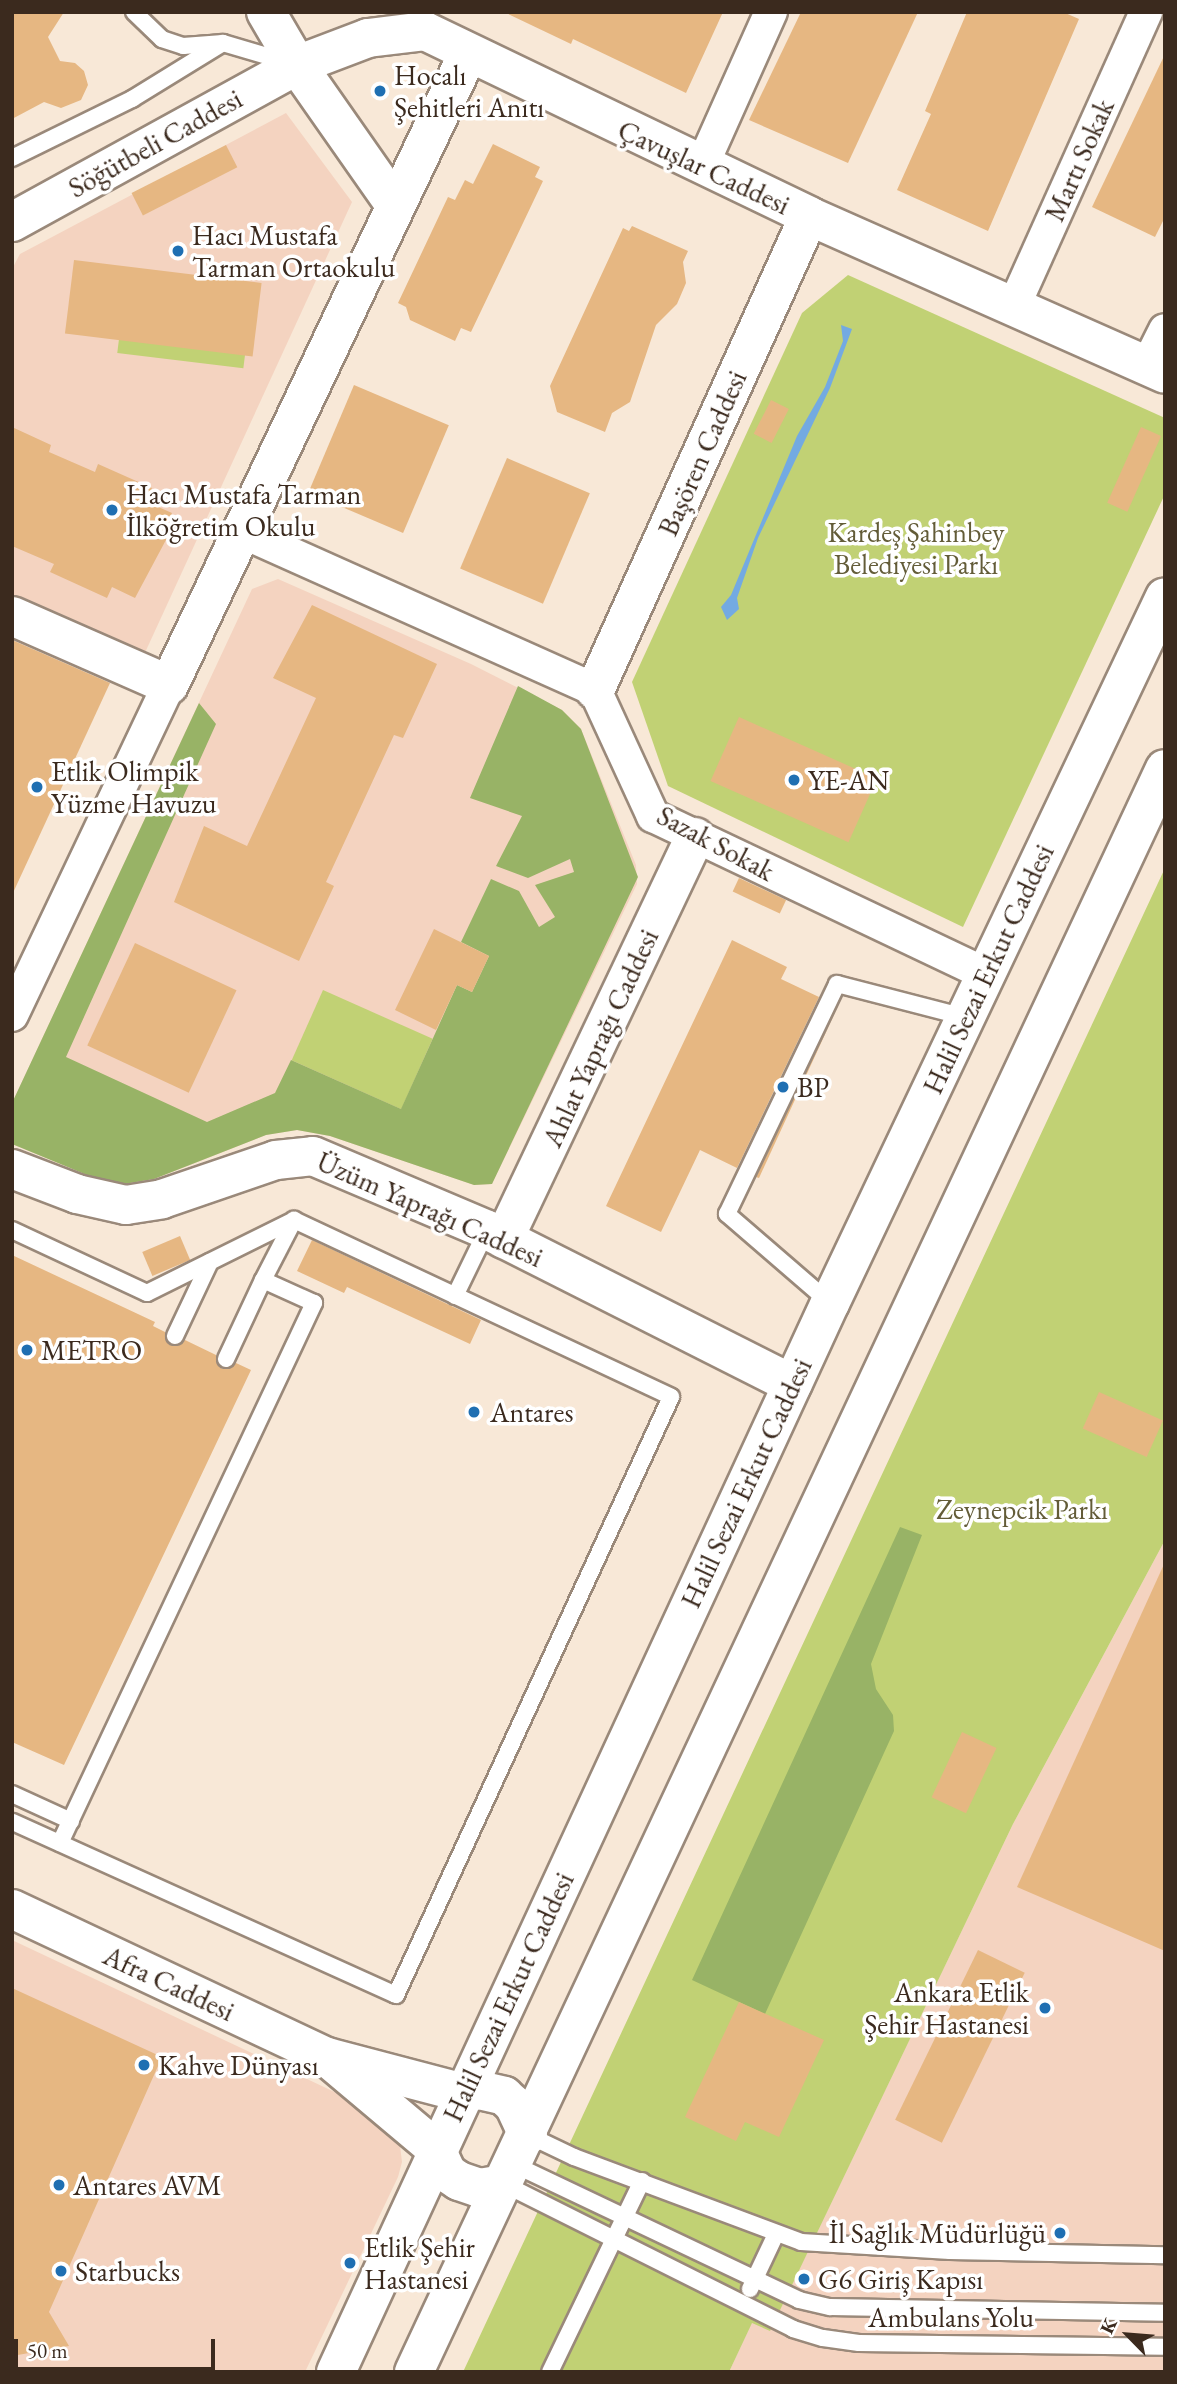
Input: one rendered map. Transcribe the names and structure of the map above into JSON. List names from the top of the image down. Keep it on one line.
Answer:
{"streets":{"street":["Söğütbeli Caddesi","Martı Sokak","Çavuşlar Caddesi","Başören Caddesi","Sazak Sokak","Halil Sezai Erkut Caddesi","Ahlat Yaprağı Caddesi","Üzüm Yaprağı Caddesi","Afra Caddesi"],"lane":["Ambulans Yolu"]},"crossings":[["Söğütbeli Caddesi","Çavuşlar Caddesi"],["Martı Sokak","Çavuşlar Caddesi"],["Çavuşlar Caddesi","Başören Caddesi"],["Başören Caddesi","Sazak Sokak"],["Sazak Sokak","Halil Sezai Erkut Caddesi"],["Sazak Sokak","Ahlat Yaprağı Caddesi"],["Halil Sezai Erkut Caddesi","Üzüm Yaprağı Caddesi"],["Halil Sezai Erkut Caddesi","Afra Caddesi"],["Halil Sezai Erkut Caddesi","Ambulans Yolu"],["Ahlat Yaprağı Caddesi","Üzüm Yaprağı Caddesi"],["Afra Caddesi","Ambulans Yolu"]],"parks":["Kardeş Şahinbey Belediyesi Parkı","Zeynepcik Parkı"],"places":["Hocalı Şehitleri Anıtı","Hacı Mustafa Tarman Ortaokulu","Hacı Mustafa Tarman İlköğretim Okulu","YE-AN","Etlik Olimpik Yüzme Havuzu","BP","METRO","Antares","Ankara Etlik Şehir Hastanesi","Kahve Dünyası","Antares AVM","İl Sağlık Müdürlüğü","Etlik Şehir Hastanesi","Starbucks","G6 Giriş Kapısı"],"scale_bar":"50 m","north":"top left"}
